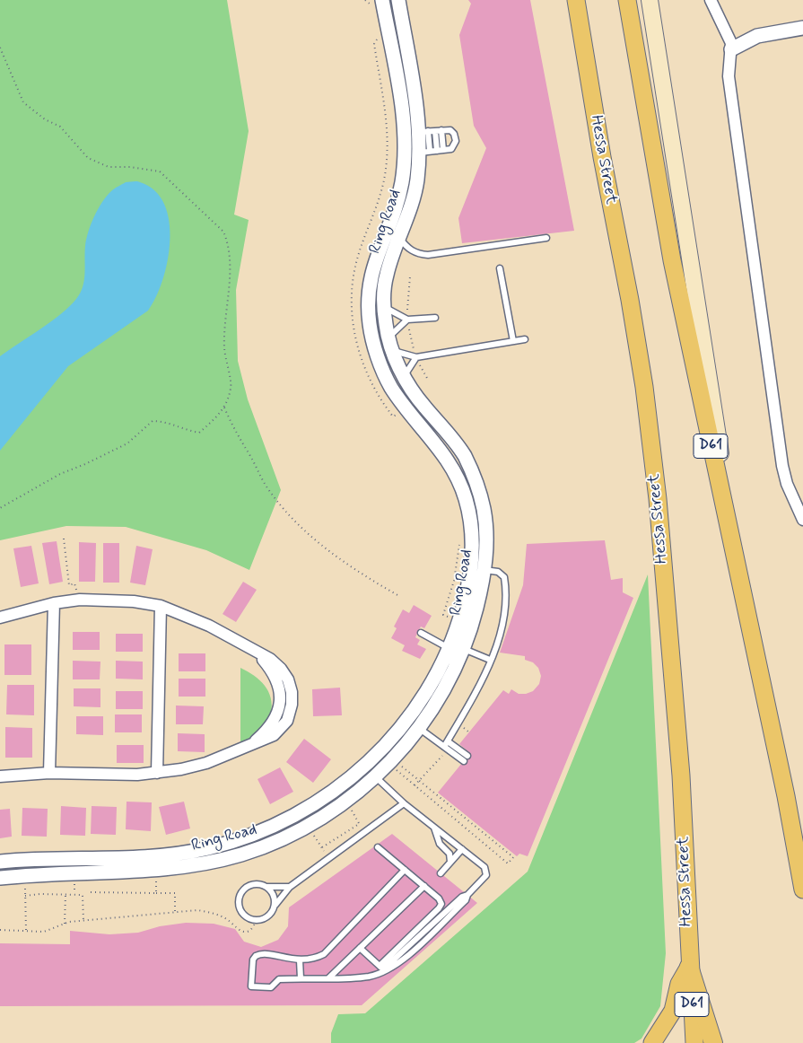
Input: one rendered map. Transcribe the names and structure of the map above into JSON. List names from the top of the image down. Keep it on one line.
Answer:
{"streets":{"main road":["Hessa Street","D61"],"street":["Ring Road"]}}
